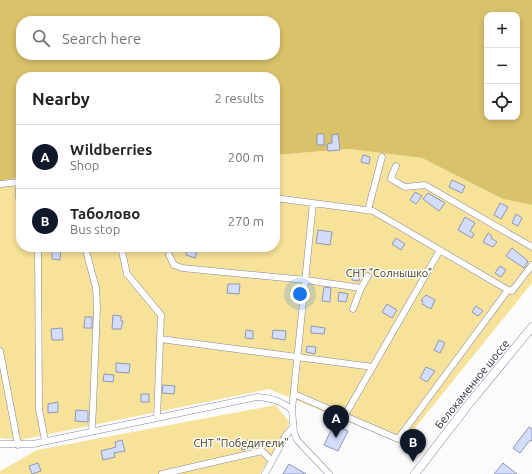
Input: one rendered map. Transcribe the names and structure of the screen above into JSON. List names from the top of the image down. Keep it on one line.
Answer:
{"streets":{"main road":["Белокаменное шоссе"]},"parks":["СНТ \"Солнышко\"","СНТ \"Победители\""],"page":{"map_buttons":["+","−"],"search":"Search here","heading":["Nearby","2 results"],"list":[{"mark":"A","name":"Wildberries","note":"Shop","value":"200 m"},{"mark":"B","name":"Таболово","note":"Bus stop","value":"270 m"}],"pins":["A","B"]}}
